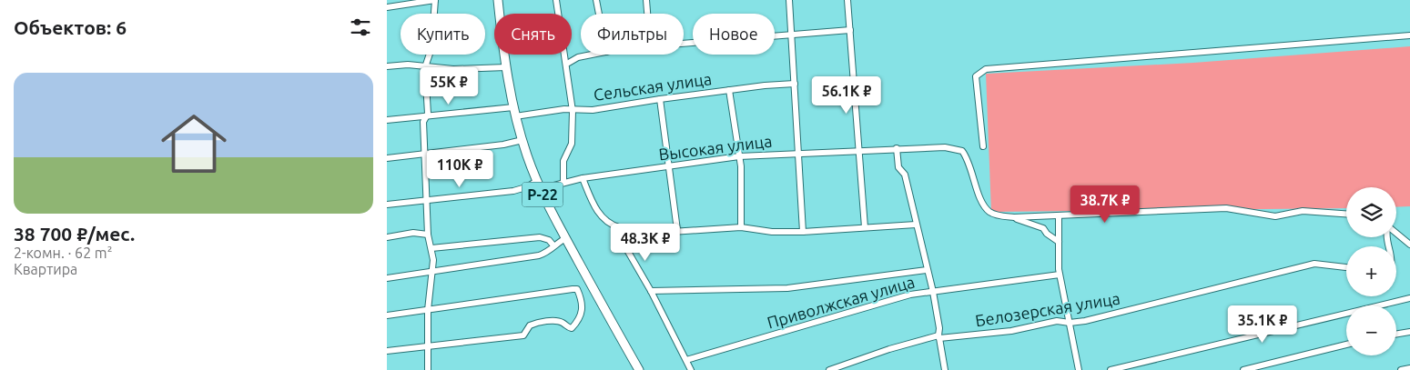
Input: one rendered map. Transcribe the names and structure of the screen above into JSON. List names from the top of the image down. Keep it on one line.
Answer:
{"streets":{"highway":["Р-22"],"street":["Сельская улица","Высокая улица","Приволжская улица","Белозерская улица"]},"crossings":[["Сельская улица","Р-22"],["Высокая улица","Р-22"]],"page":{"heading":"Объектов: 6","chip":["Купить","Снять","Фильтры","Новое"],"list":[{"name":"38 700 ₽/мес.","note":"2-комн. · 62 m² · Квартира"}],"price":["55K ₽","56.1K ₽","110K ₽","38.7K ₽","48.3K ₽","35.1K ₽"],"map_buttons":["+","−"]}}
